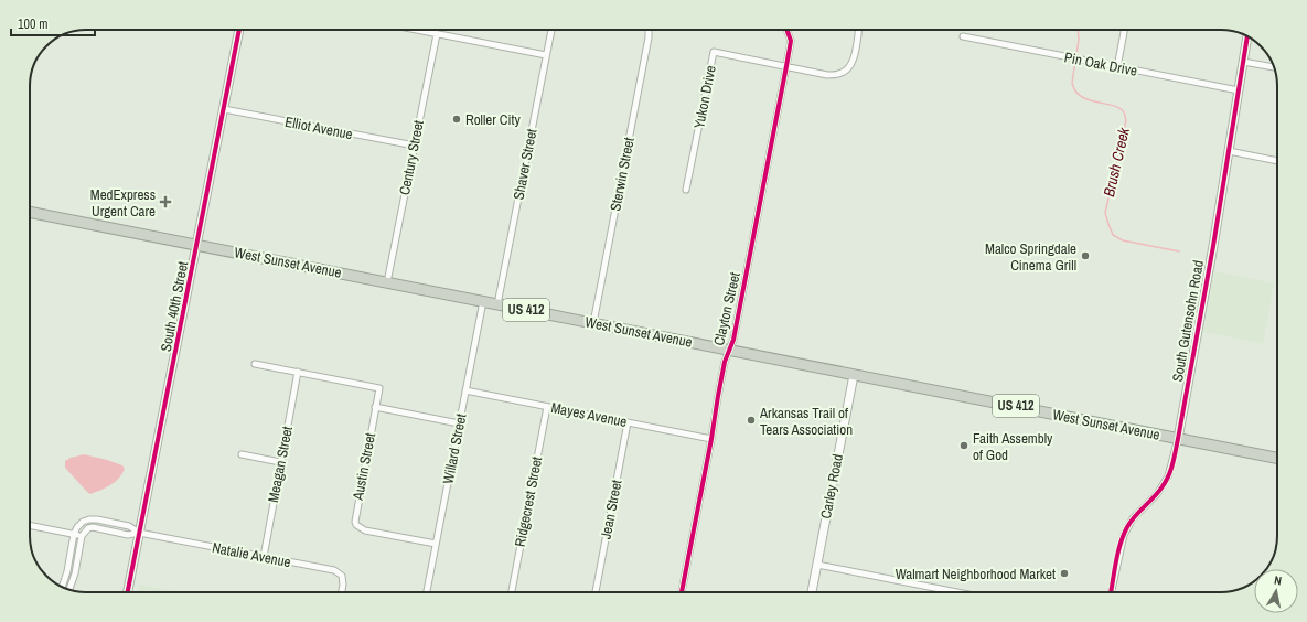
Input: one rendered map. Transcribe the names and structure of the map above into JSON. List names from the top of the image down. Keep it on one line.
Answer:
{"streets":{"highway":["West Sunset Avenue","US 412"],"street":["Pin Oak Drive","Yukon Drive","Elliot Avenue","Century Street","Shaver Street","Sterwin Street","South 40th Street","Clayton Street","South Gutensohn Road","Mayes Avenue","Willard Street","Meagan Street","Austin Street","Carley Road","Ridgecrest Street","Jean Street","Natalie Avenue"]},"crossings":[["Pin Oak Drive","South Gutensohn Road"],["Yukon Drive","Clayton Street"],["Elliot Avenue","Century Street"],["Elliot Avenue","South 40th Street"],["Century Street","West Sunset Avenue"],["Shaver Street","West Sunset Avenue"],["Sterwin Street","West Sunset Avenue"],["West Sunset Avenue","South 40th Street"],["West Sunset Avenue","Clayton Street"],["West Sunset Avenue","South Gutensohn Road"],["West Sunset Avenue","Willard Street"],["West Sunset Avenue","Carley Road"],["South 40th Street","Natalie Avenue"],["Clayton Street","Mayes Avenue"],["Mayes Avenue","Willard Street"],["Mayes Avenue","Ridgecrest Street"],["Mayes Avenue","Jean Street"],["Willard Street","Austin Street"],["Meagan Street","Natalie Avenue"]],"water":["Brush Creek"],"places":{"other":["Roller City","Malco Springdale Cinema Grill","Arkansas Trail of Tears Association","Faith Assembly of God","Walmart Neighborhood Market"],"health":["MedExpress Urgent Care"]},"scale_bar":"100 m","north":"top"}
